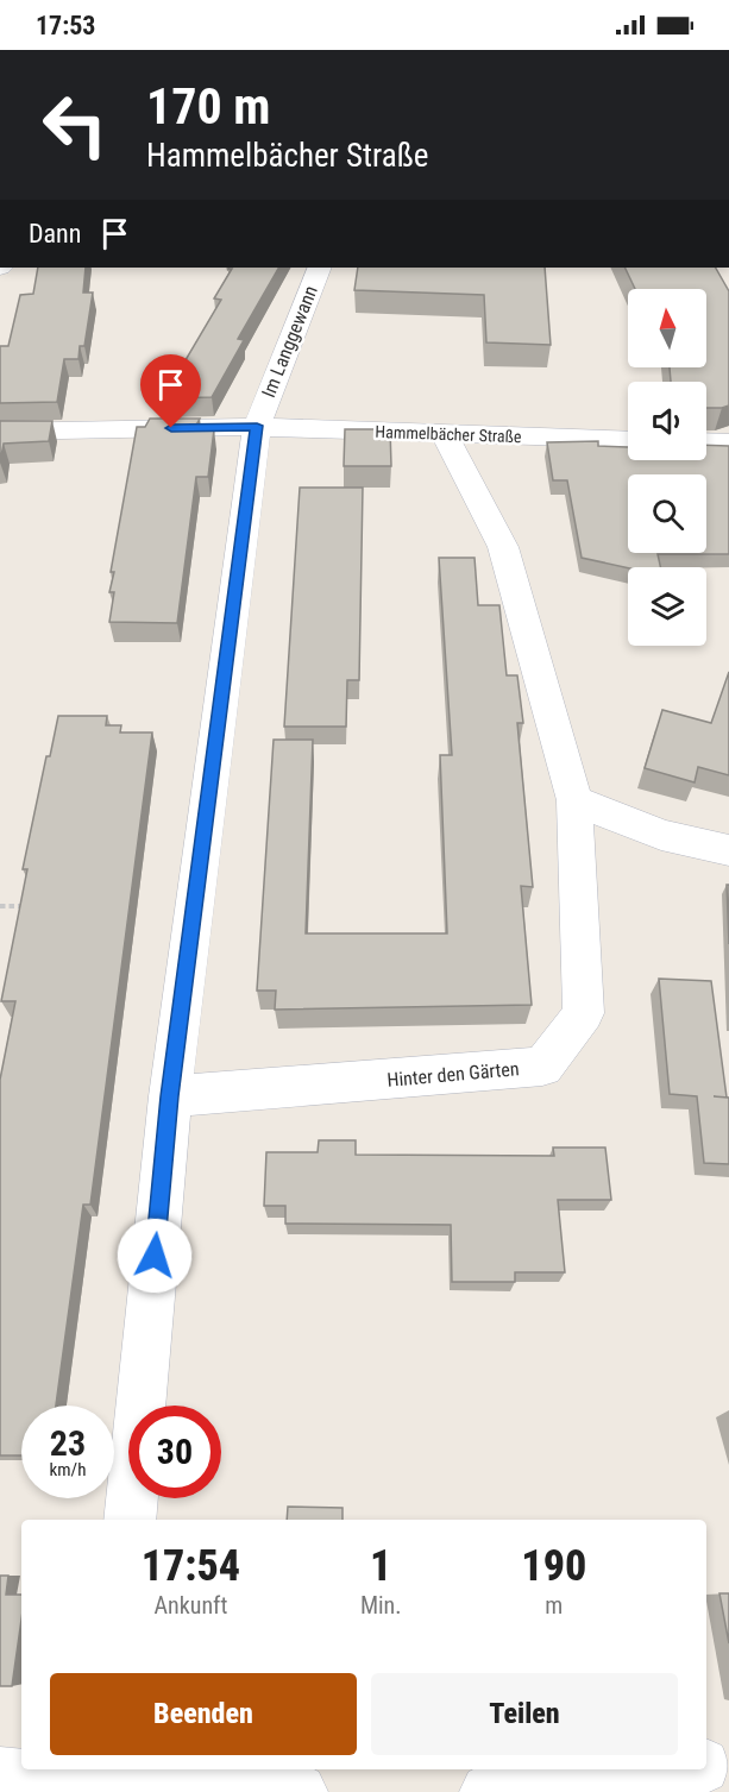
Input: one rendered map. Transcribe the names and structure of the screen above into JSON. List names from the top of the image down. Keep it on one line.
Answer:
{"streets":{"street":["Im Langgewann","Hammelbächer Straße","Hinter den Gärten"]},"crossings":[["Im Langgewann","Hammelbächer Straße"],["Im Langgewann","Hinter den Gärten"],["Hammelbächer Straße","Hinter den Gärten"]],"north":"top","page":{"status":"17:53","turn":["170 m","Hammelbächer Straße"],"then":"Dann","speed":"23 km/h","limit":"30","eta":["17:54","Ankunft","1","Min.","190","m"],"buttons":["Beenden","Teilen"]}}
